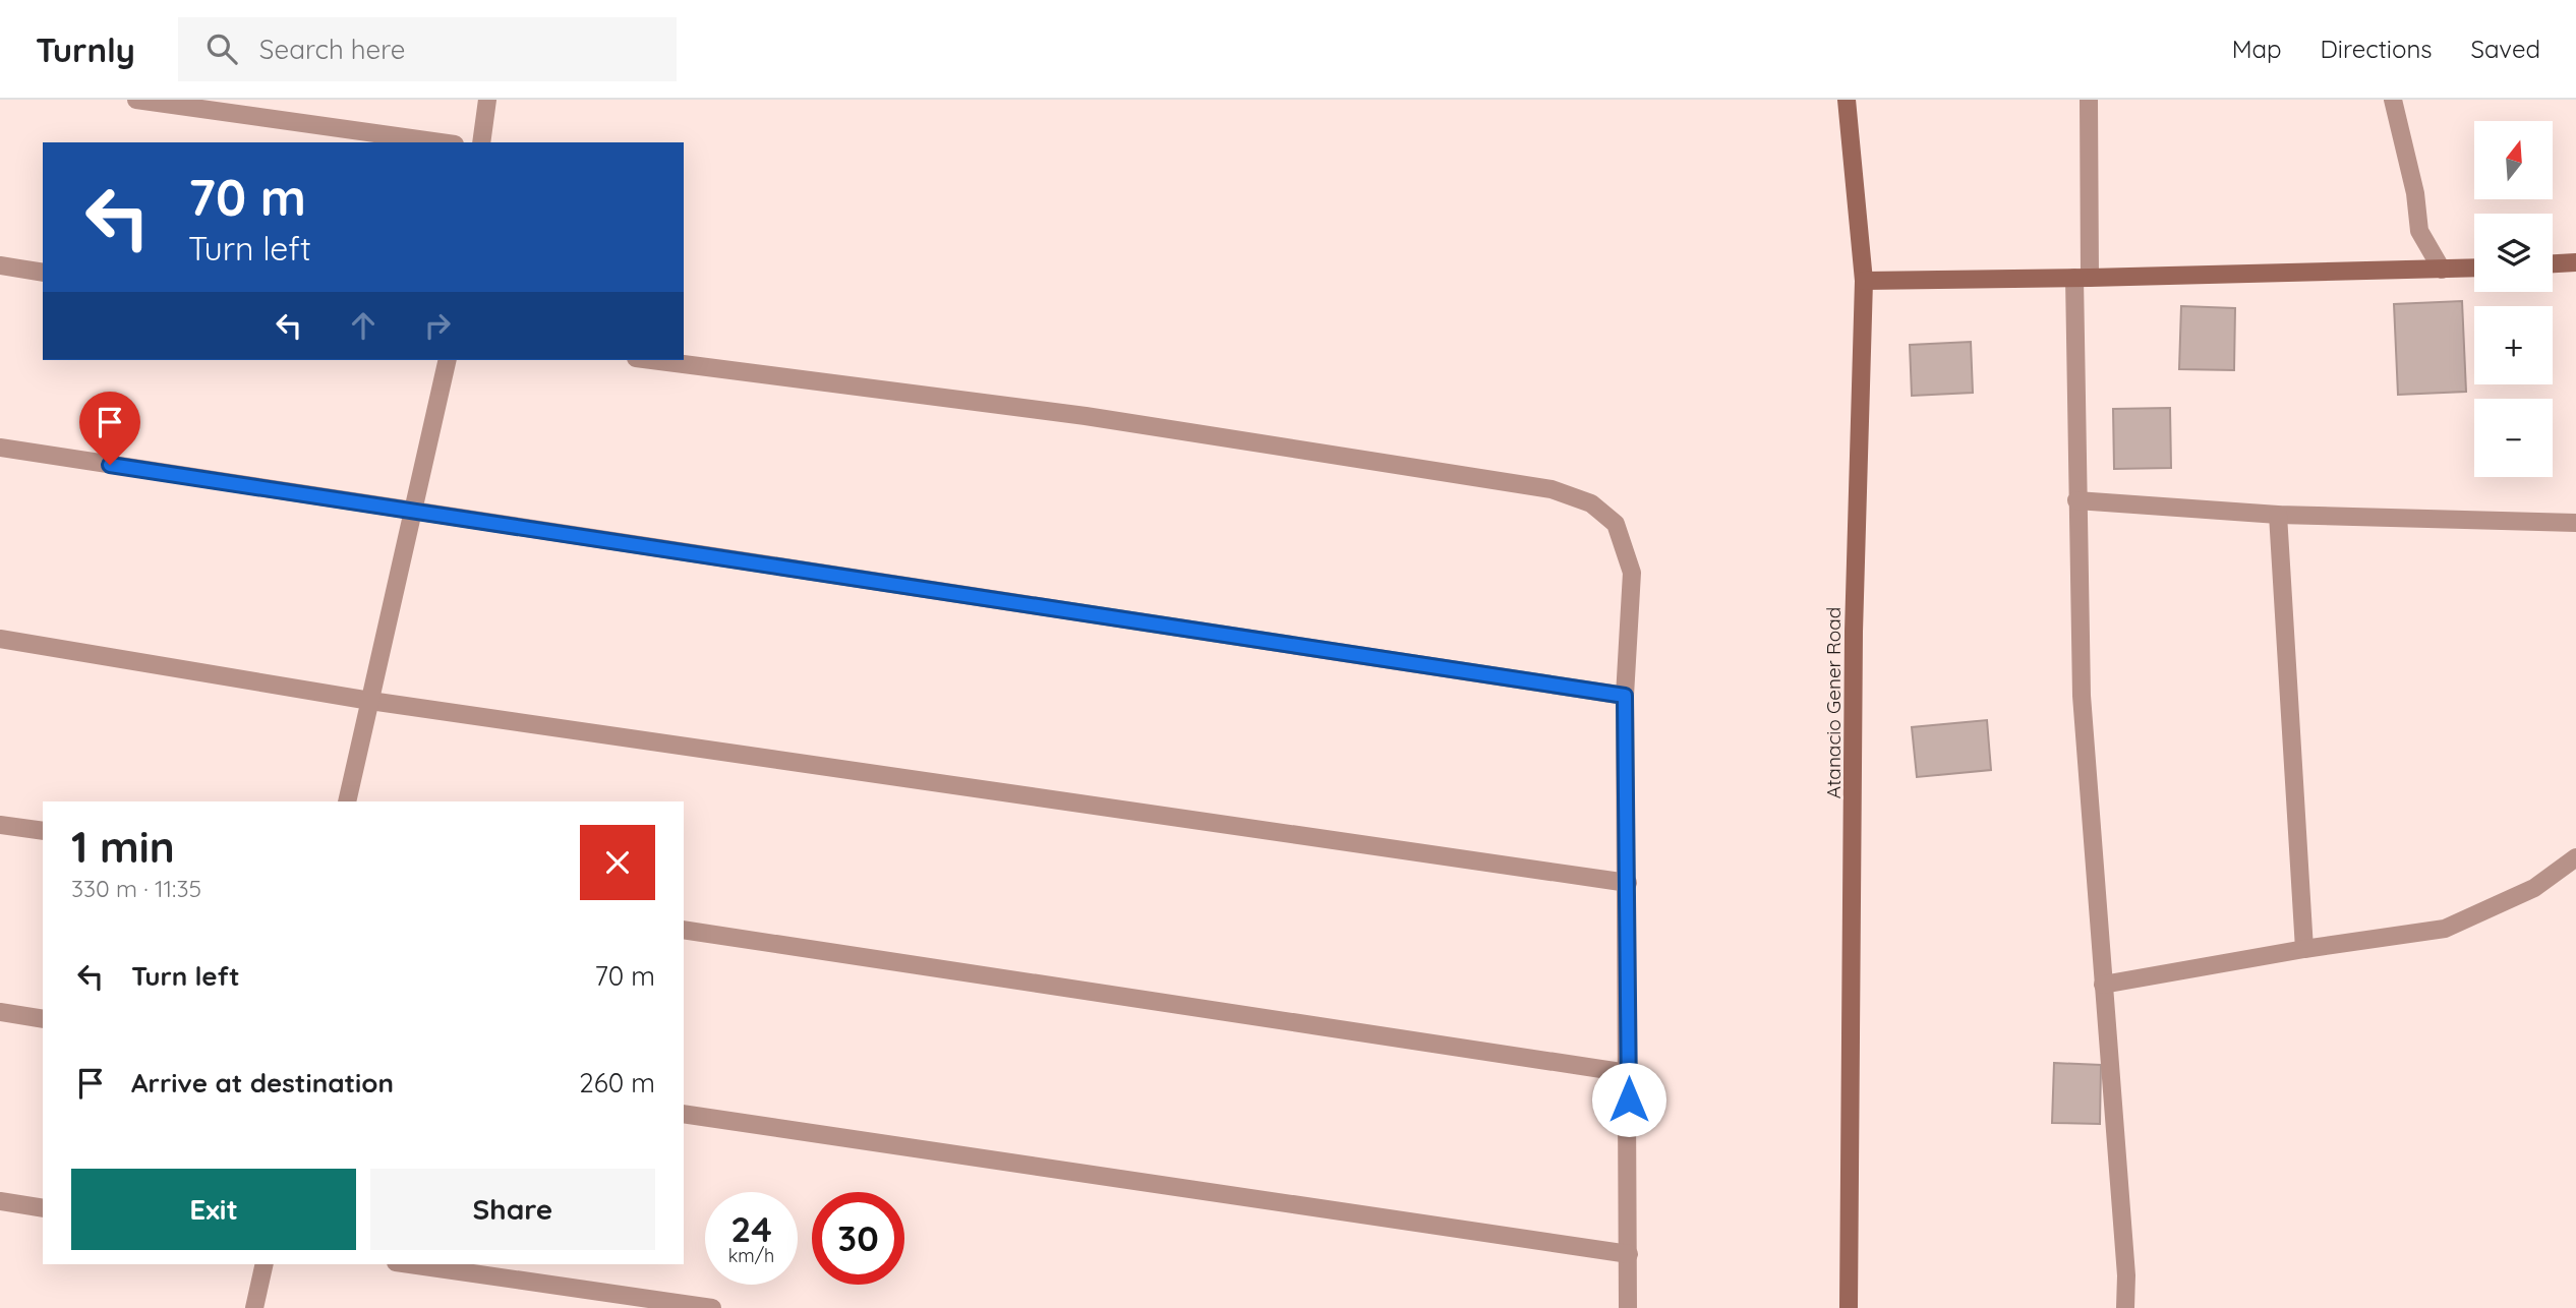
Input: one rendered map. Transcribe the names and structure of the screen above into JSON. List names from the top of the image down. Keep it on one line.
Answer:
{"streets":{"main road":["Atanacio Gener Road"]},"north":"top","page":{"header":"Turnly","search":"Search here","nav":["Map","Directions","Saved"],"map_buttons":["+","−"],"turn":["70 m","Turn left"],"heading":["1 min","330 m · 11:35"],"list":[{"name":"Turn left","value":"70 m"},{"name":"Arrive at destination","value":"260 m"}],"buttons":["Exit","Share"],"speed":"24 km/h","limit":"30"}}
